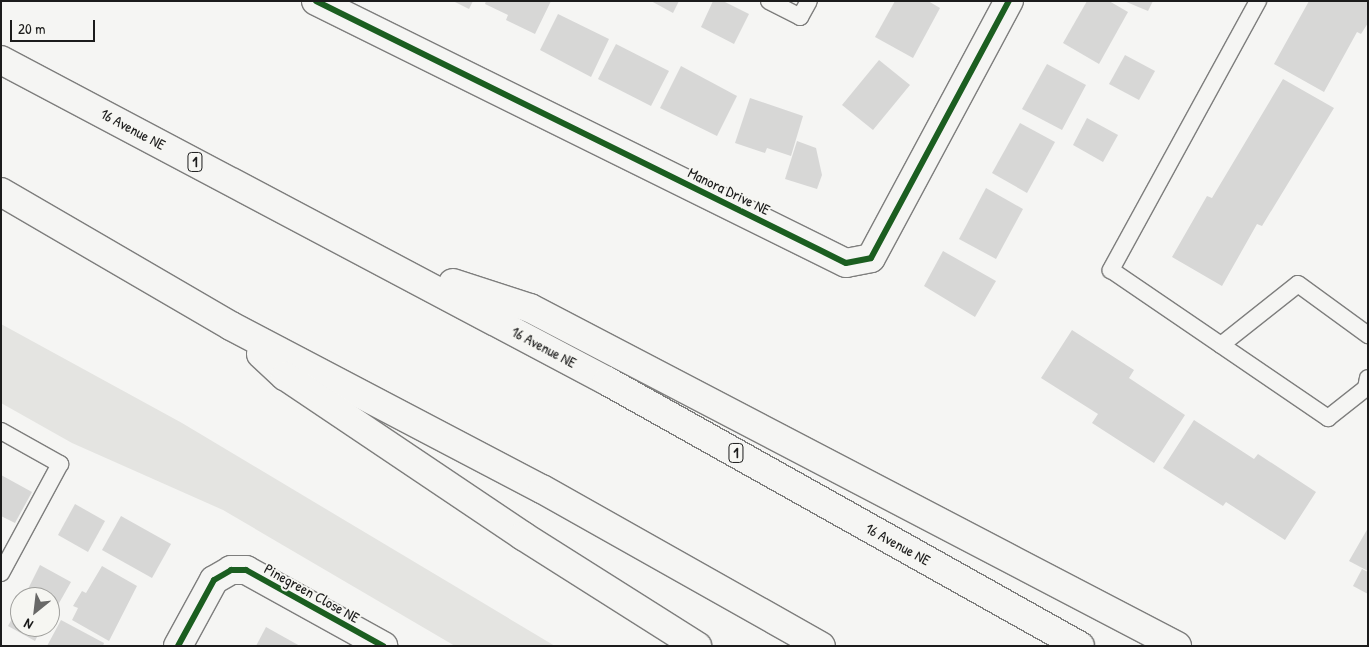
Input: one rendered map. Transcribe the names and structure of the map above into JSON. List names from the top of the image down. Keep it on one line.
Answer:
{"streets":{"main road":["16 Avenue NE","1","Manora Drive NE","Pinegreen Close NE"]},"scale_bar":"20 m","north":"bottom left"}
